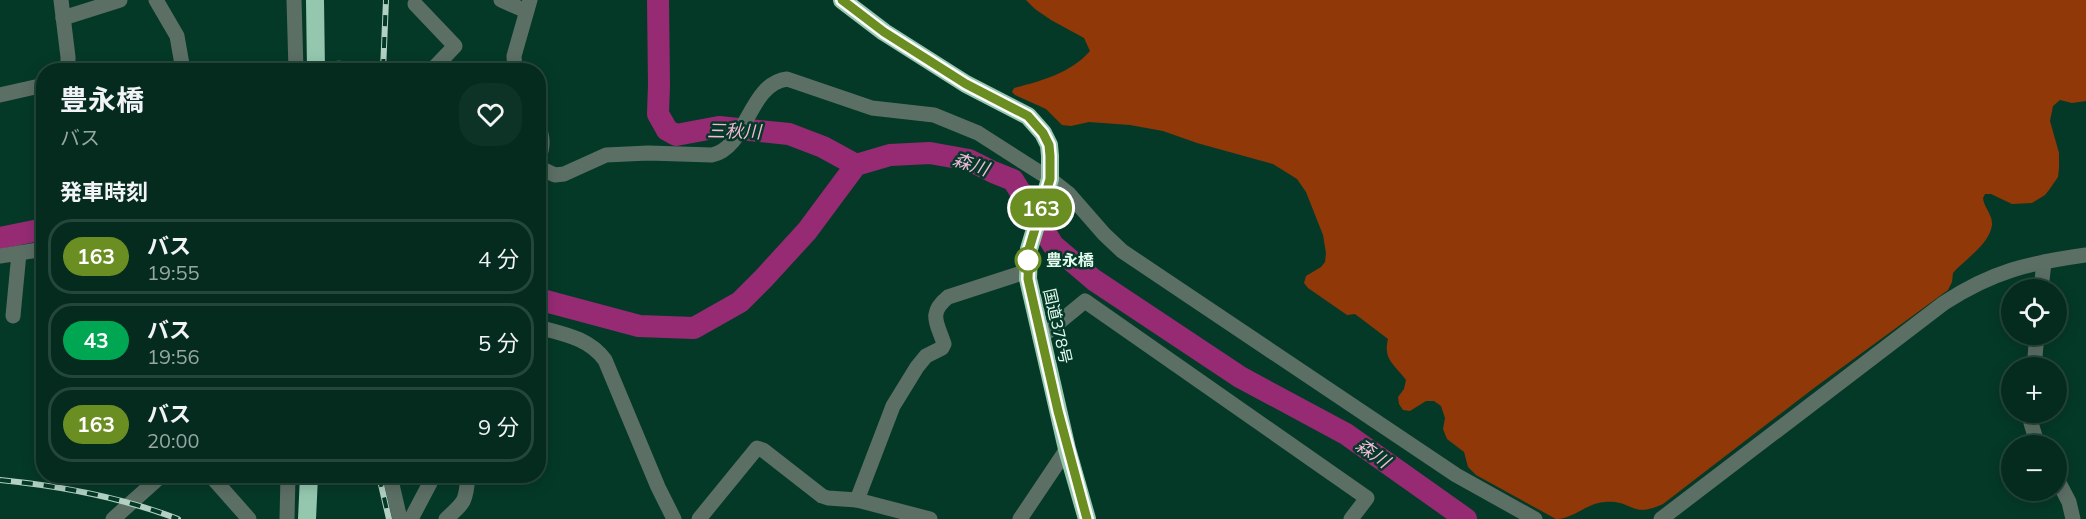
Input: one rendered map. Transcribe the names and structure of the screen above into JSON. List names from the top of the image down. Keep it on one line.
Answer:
{"streets":{"highway":["国道378号"]},"water":["三秋川","森川"],"places":["豊永橋"],"lines":["bus line 163"],"page":{"on_map":"163","heading":[["豊永橋","バス"],"発車時刻"],"list":[{"mark":"163","name":"バス","note":"19:55","value":"4 分"},{"mark":"43","name":"バス","note":"19:56","value":"5 分"},{"mark":"163","name":"バス","note":"20:00","value":"9 分"}],"map_buttons":["+","−"]}}
